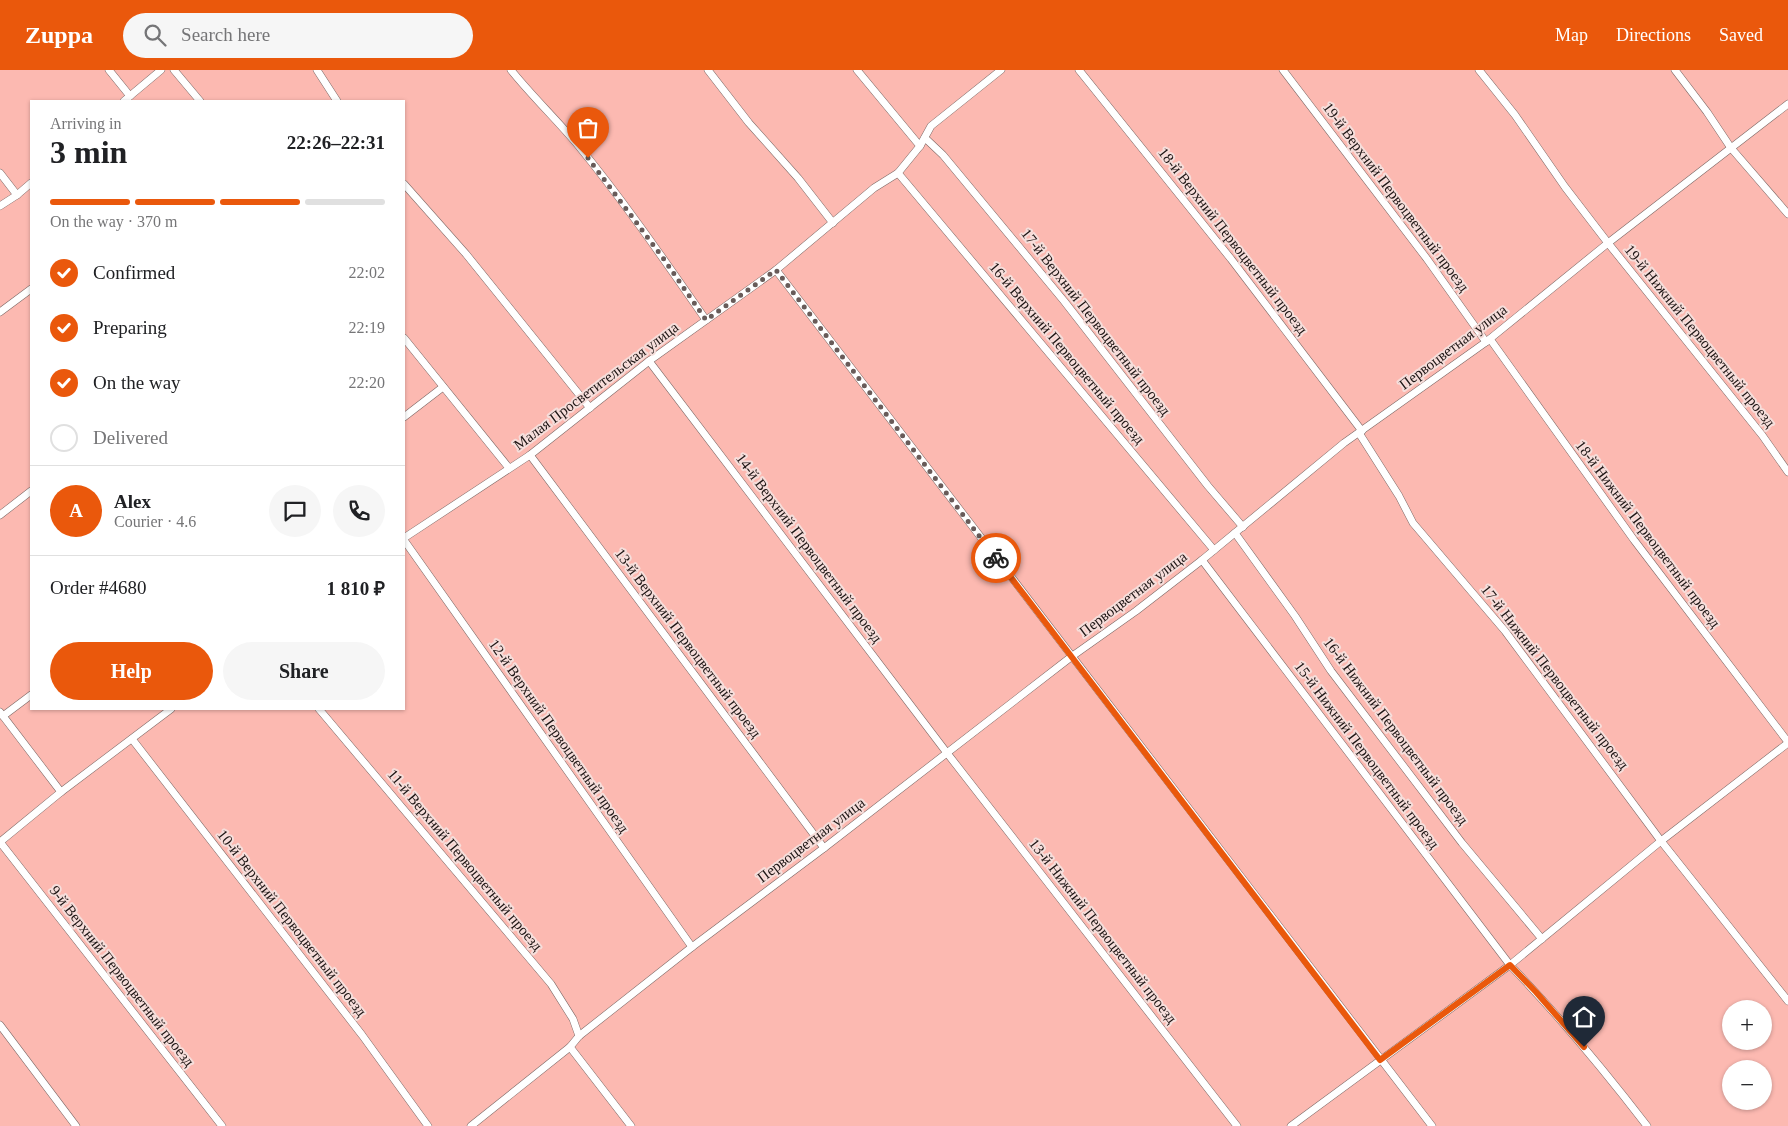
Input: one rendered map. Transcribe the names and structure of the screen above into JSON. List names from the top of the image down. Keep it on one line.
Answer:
{"streets":{"lane":["19-й Верхний Первоцветный проезд","18-й Верхний Первоцветный проезд","17-й Верхний Первоцветный проезд","19-й Нижний Первоцветный проезд","Первоцветная улица","16-й Верхний Первоцветный проезд","Малая Просветительская улица","18-й Нижний Первоцветный проезд","14-й Верхний Первоцветный проезд","13-й Верхний Первоцветный проезд","17-й Нижний Первоцветный проезд","16-й Нижний Первоцветный проезд","12-й Верхний Первоцветный проезд","15-й Нижний Первоцветный проезд","11-й Верхний Первоцветный проезд","10-й Верхний Первоцветный проезд","13-й Нижний Первоцветный проезд","9-й Верхний Первоцветный проезд"]},"crossings":[["19-й Верхний Первоцветный проезд","Первоцветная улица"],["19-й Верхний Первоцветный проезд","18-й Нижний Первоцветный проезд"],["18-й Верхний Первоцветный проезд","Первоцветная улица"],["18-й Верхний Первоцветный проезд","17-й Нижний Первоцветный проезд"],["17-й Верхний Первоцветный проезд","Первоцветная улица"],["17-й Верхний Первоцветный проезд","Малая Просветительская улица"],["19-й Нижний Первоцветный проезд","Первоцветная улица"],["Первоцветная улица","16-й Верхний Первоцветный проезд"],["Первоцветная улица","18-й Нижний Первоцветный проезд"],["Первоцветная улица","14-й Верхний Первоцветный проезд"],["Первоцветная улица","13-й Верхний Первоцветный проезд"],["Первоцветная улица","17-й Нижний Первоцветный проезд"],["Первоцветная улица","16-й Нижний Первоцветный проезд"],["Первоцветная улица","12-й Верхний Первоцветный проезд"],["Первоцветная улица","15-й Нижний Первоцветный проезд"],["Первоцветная улица","11-й Верхний Первоцветный проезд"],["Первоцветная улица","13-й Нижний Первоцветный проезд"],["16-й Верхний Первоцветный проезд","Малая Просветительская улица"],["Малая Просветительская улица","14-й Верхний Первоцветный проезд"],["Малая Просветительская улица","13-й Верхний Первоцветный проезд"],["14-й Верхний Первоцветный проезд","13-й Нижний Первоцветный проезд"]],"page":{"header":"Zuppa","search":"Search here","nav":["Map","Directions","Saved"],"heading":["3 min","Arriving in","22:26–22:31"],"panel":["Alex","Courier · 4.6","Order #4680","1 810 ₽"],"bar":"On the way · 370 m","list":[["Confirmed","22:02"],["Preparing","22:19"],["On the way","22:20"],"Delivered"],"round":"A","buttons":["Help","Share"],"map_buttons":["+","−"]}}
